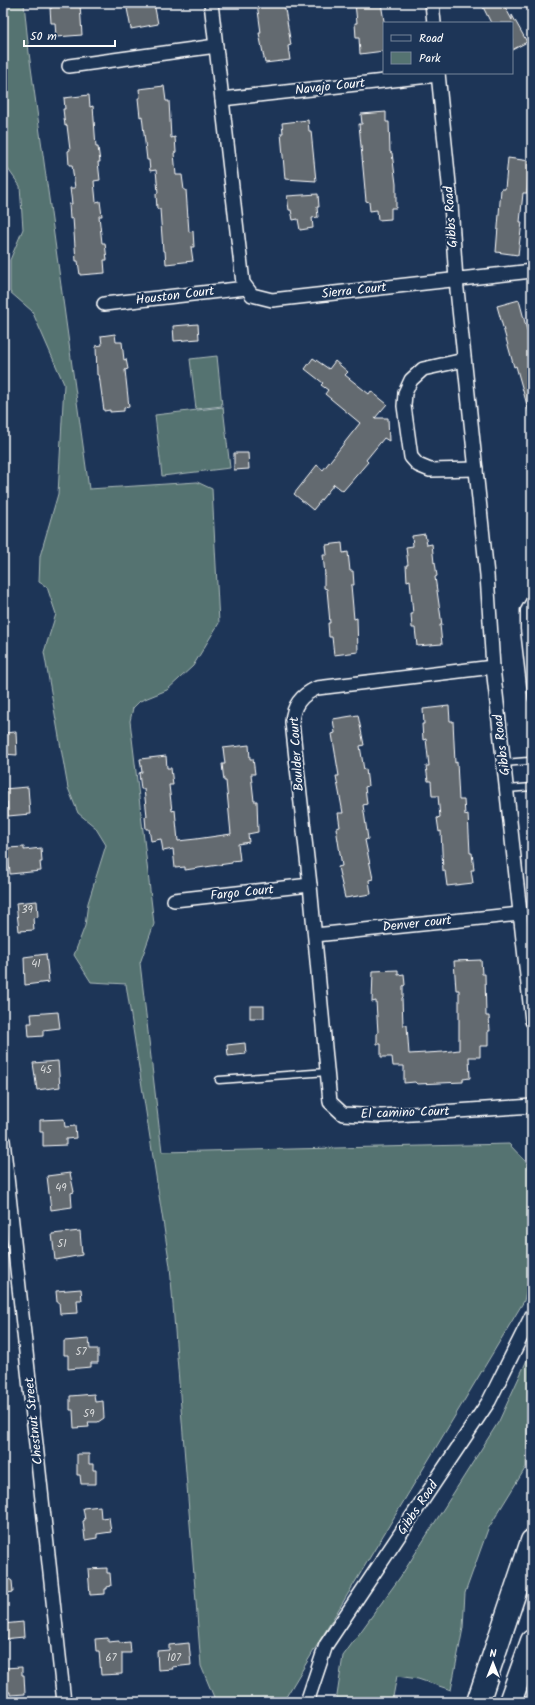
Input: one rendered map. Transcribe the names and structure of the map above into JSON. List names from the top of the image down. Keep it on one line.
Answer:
{"streets":{"street":["Navajo Court","Gibbs Road","Sierra Court","Houston Court","Boulder Court","Fargo Court","Denver court","El camino Court","Chestnut Street"]},"crossings":[["Navajo Court","Gibbs Road"],["Gibbs Road","Sierra Court"],["Gibbs Road","Boulder Court"],["Gibbs Road","Denver court"],["Sierra Court","Houston Court"],["Boulder Court","Fargo Court"],["Boulder Court","Denver court"],["Boulder Court","El camino Court"],["Denver court","El camino Court"]],"house_numbers":["39","41","45","49","51","57","59","67","107"],"legend":["Road","Park"],"scale_bar":"50 m","north":"top"}
